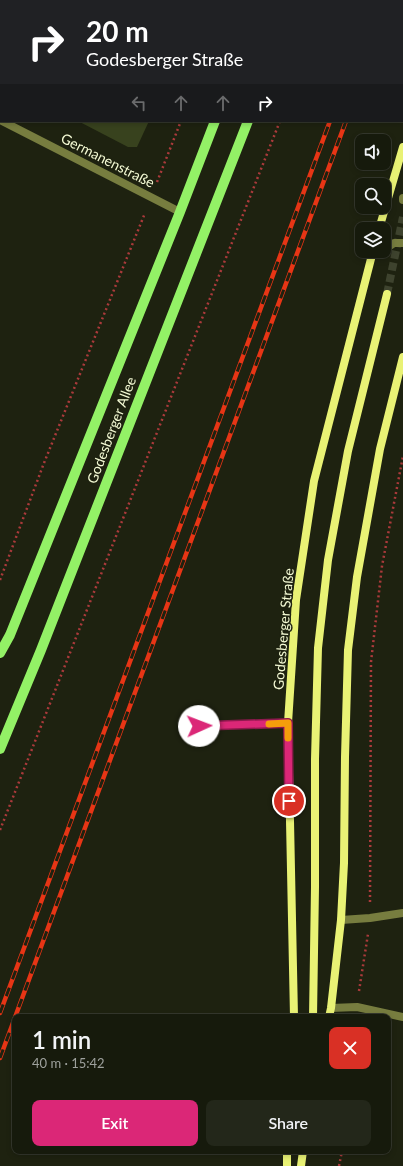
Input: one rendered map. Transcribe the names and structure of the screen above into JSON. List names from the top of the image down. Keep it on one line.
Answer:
{"streets":{"main road":["Godesberger Allee"],"street":["Germanenstraße","Godesberger Straße"]},"crossings":[["Germanenstraße","Godesberger Allee"]],"page":{"turn":["20 m","Godesberger Straße"],"heading":["1 min","40 m · 15:42"],"buttons":["Exit","Share"]}}
